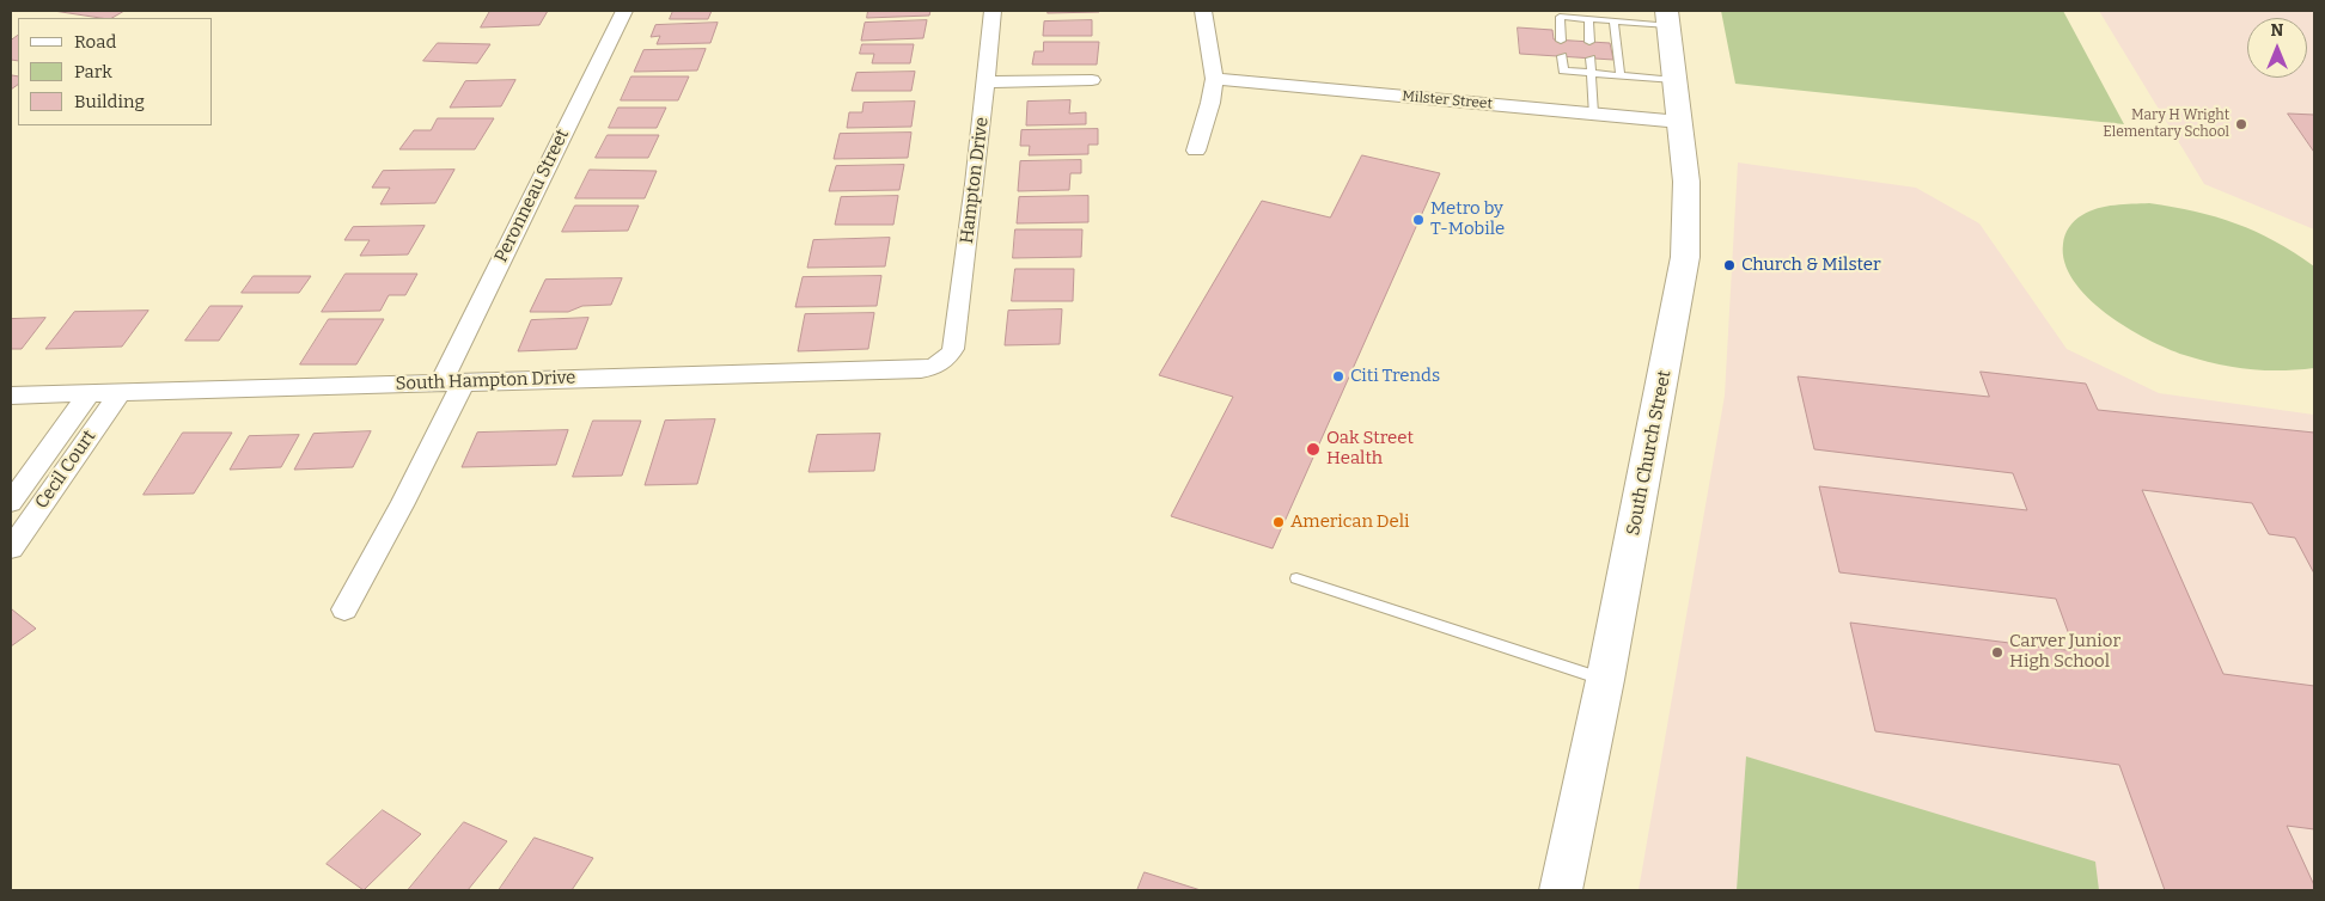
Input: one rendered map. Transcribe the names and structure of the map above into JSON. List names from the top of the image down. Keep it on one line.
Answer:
{"streets":{"main road":["South Church Street"],"street":["Milster Street","Hampton Drive","Peronneau Street","South Hampton Drive","Cecil Court"]},"crossings":[["Milster Street","South Church Street"],["Hampton Drive","South Hampton Drive"],["Peronneau Street","South Hampton Drive"],["South Hampton Drive","Cecil Court"]],"places":["Mary H Wright Elementary School","Metro by T-Mobile","Church & Milster","Citi Trends","Oak Street Health","American Deli","Carver Junior High School"],"legend":["Road","Park","Building"],"north":"top"}
